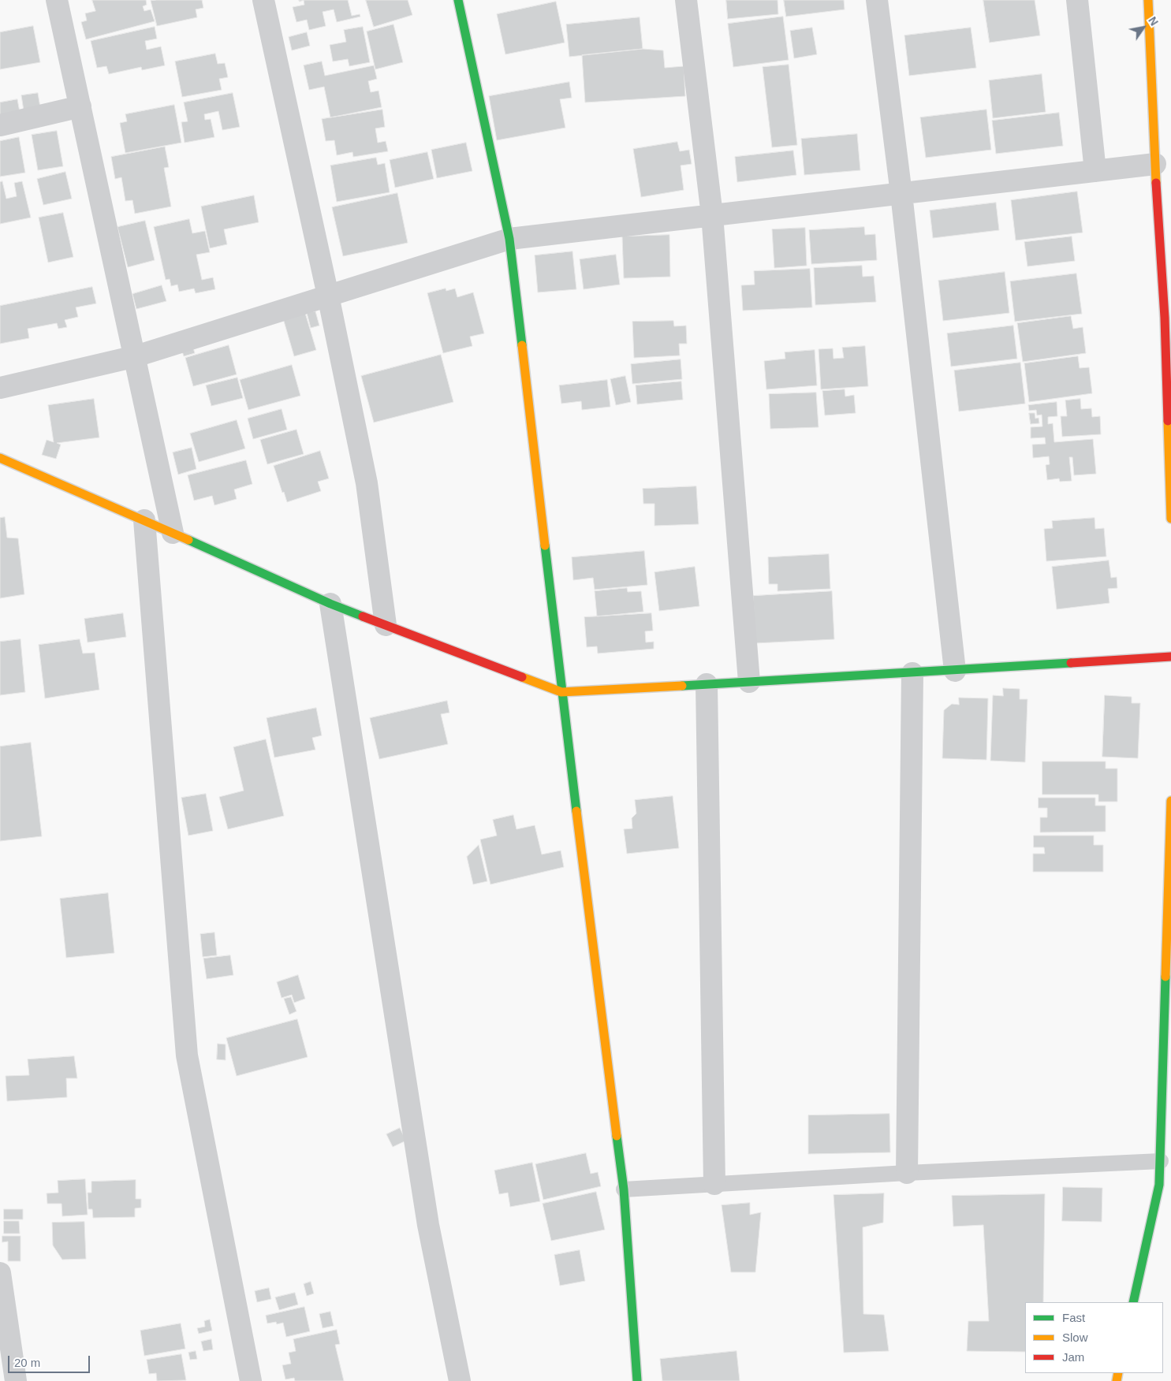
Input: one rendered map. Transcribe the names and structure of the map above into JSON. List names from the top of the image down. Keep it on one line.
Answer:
{"legend":["Fast","Slow","Jam"],"scale_bar":"20 m","north":"top right"}
